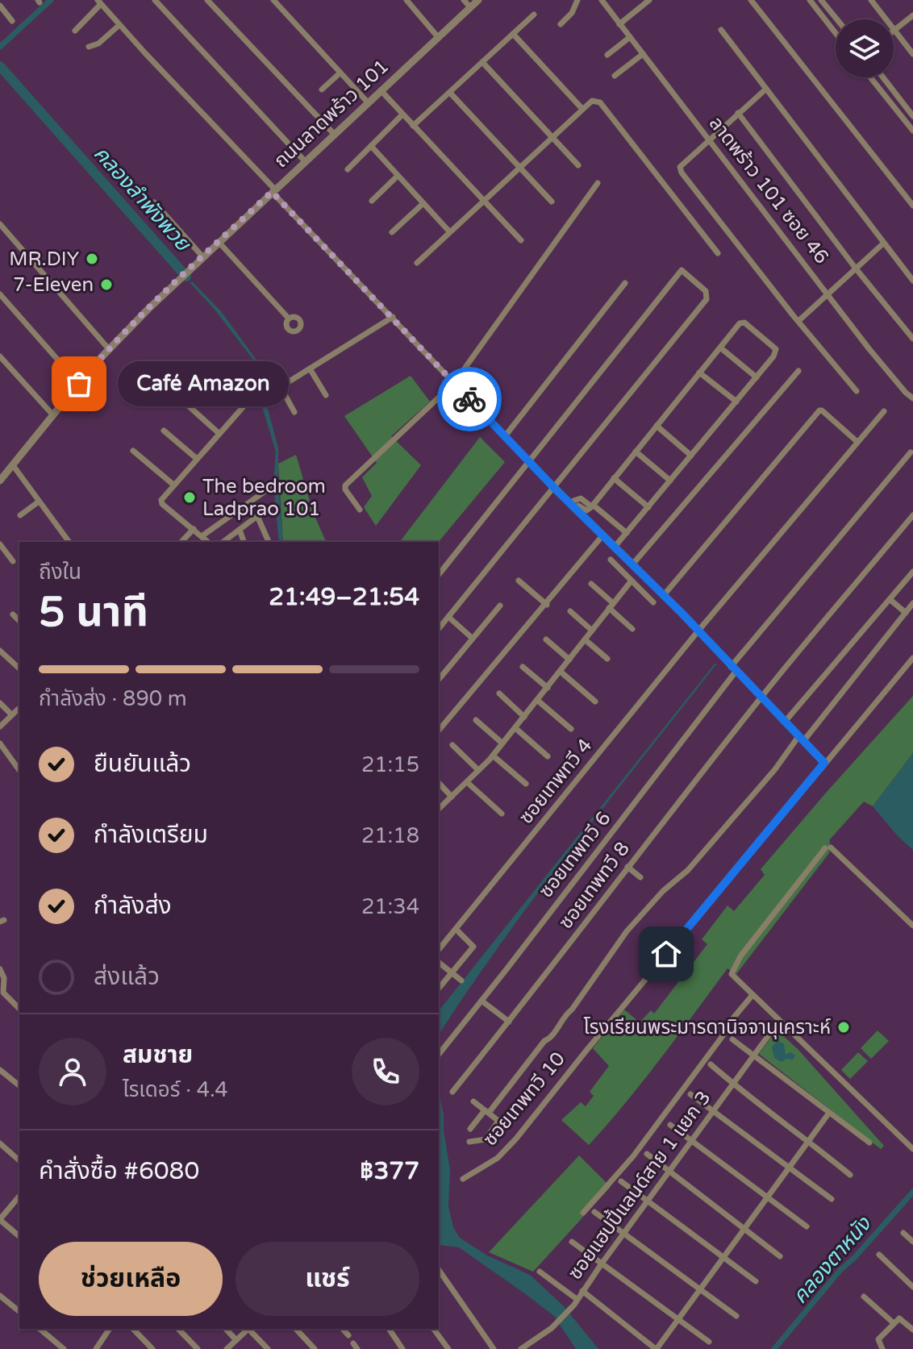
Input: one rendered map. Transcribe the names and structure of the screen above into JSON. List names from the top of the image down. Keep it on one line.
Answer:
{"streets":{"street":["ถนนลาดพร้าว 101","ลาดพร้าว 101 ซอย 46","ซอยเทพทวี 4","ซอยเทพทวี 6","ซอยเทพทวี 8","ซอยเทพทวี 10","ซอยแฮปปี้แลนด์สาย 1 แยก 3"]},"water":["คลองลำพังพวย","คลองตาหนัง"],"places":["MR.DIY","7-Eleven","Café Amazon","The bedroom Ladprao 101","โรงเรียนพระมารดานิจจานุเคราะห์"],"page":{"bubble":"Café Amazon","heading":["5 นาที","ถึงใน","21:49–21:54"],"panel":["สมชาย","ไรเดอร์ · 4.4","คำสั่งซื้อ #6080","฿377"],"bar":"กำลังส่ง · 890 m","list":[["ยืนยันแล้ว","21:15"],["กำลังเตรียม","21:18"],["กำลังส่ง","21:34"],"ส่งแล้ว"],"buttons":["ช่วยเหลือ","แชร์"]}}
